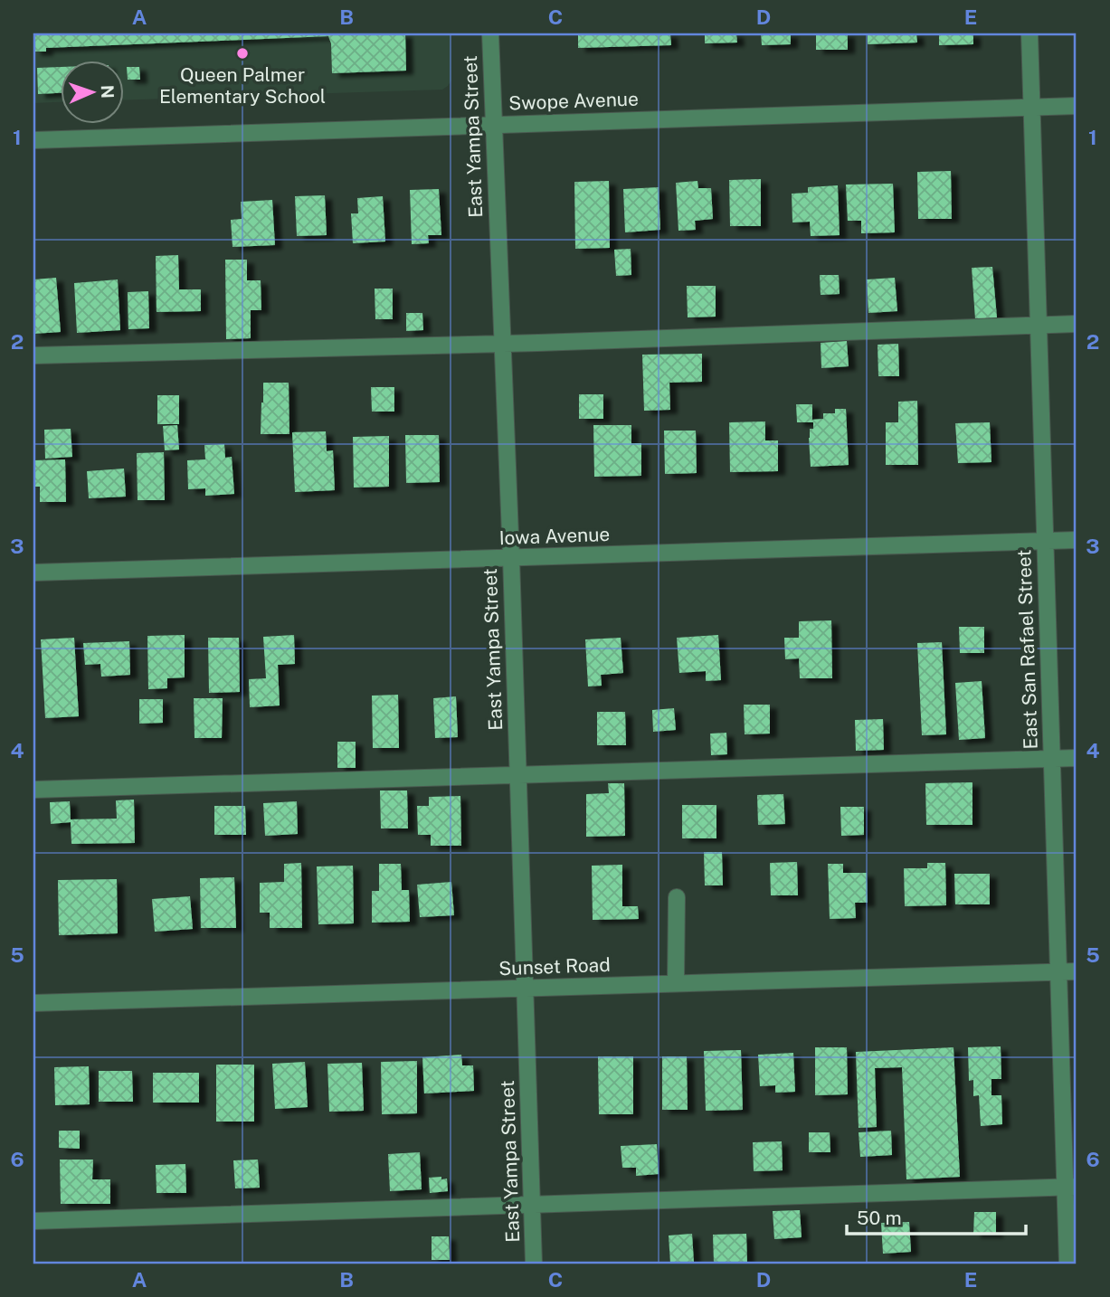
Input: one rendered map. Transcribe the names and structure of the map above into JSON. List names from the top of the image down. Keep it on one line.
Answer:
{"streets":{"street":["Swope Avenue","East Yampa Street","Iowa Avenue","East San Rafael Street","Sunset Road"]},"crossings":[["Swope Avenue","East Yampa Street"],["Swope Avenue","East San Rafael Street"],["East Yampa Street","Iowa Avenue"],["East Yampa Street","Sunset Road"],["Iowa Avenue","East San Rafael Street"],["East San Rafael Street","Sunset Road"]],"places":["Queen Palmer Elementary School"],"scale_bar":"50 m","north":"right","grid":{"columns":["A","B","C","D","E"],"rows":["1","2","3","4","5","6"]}}
